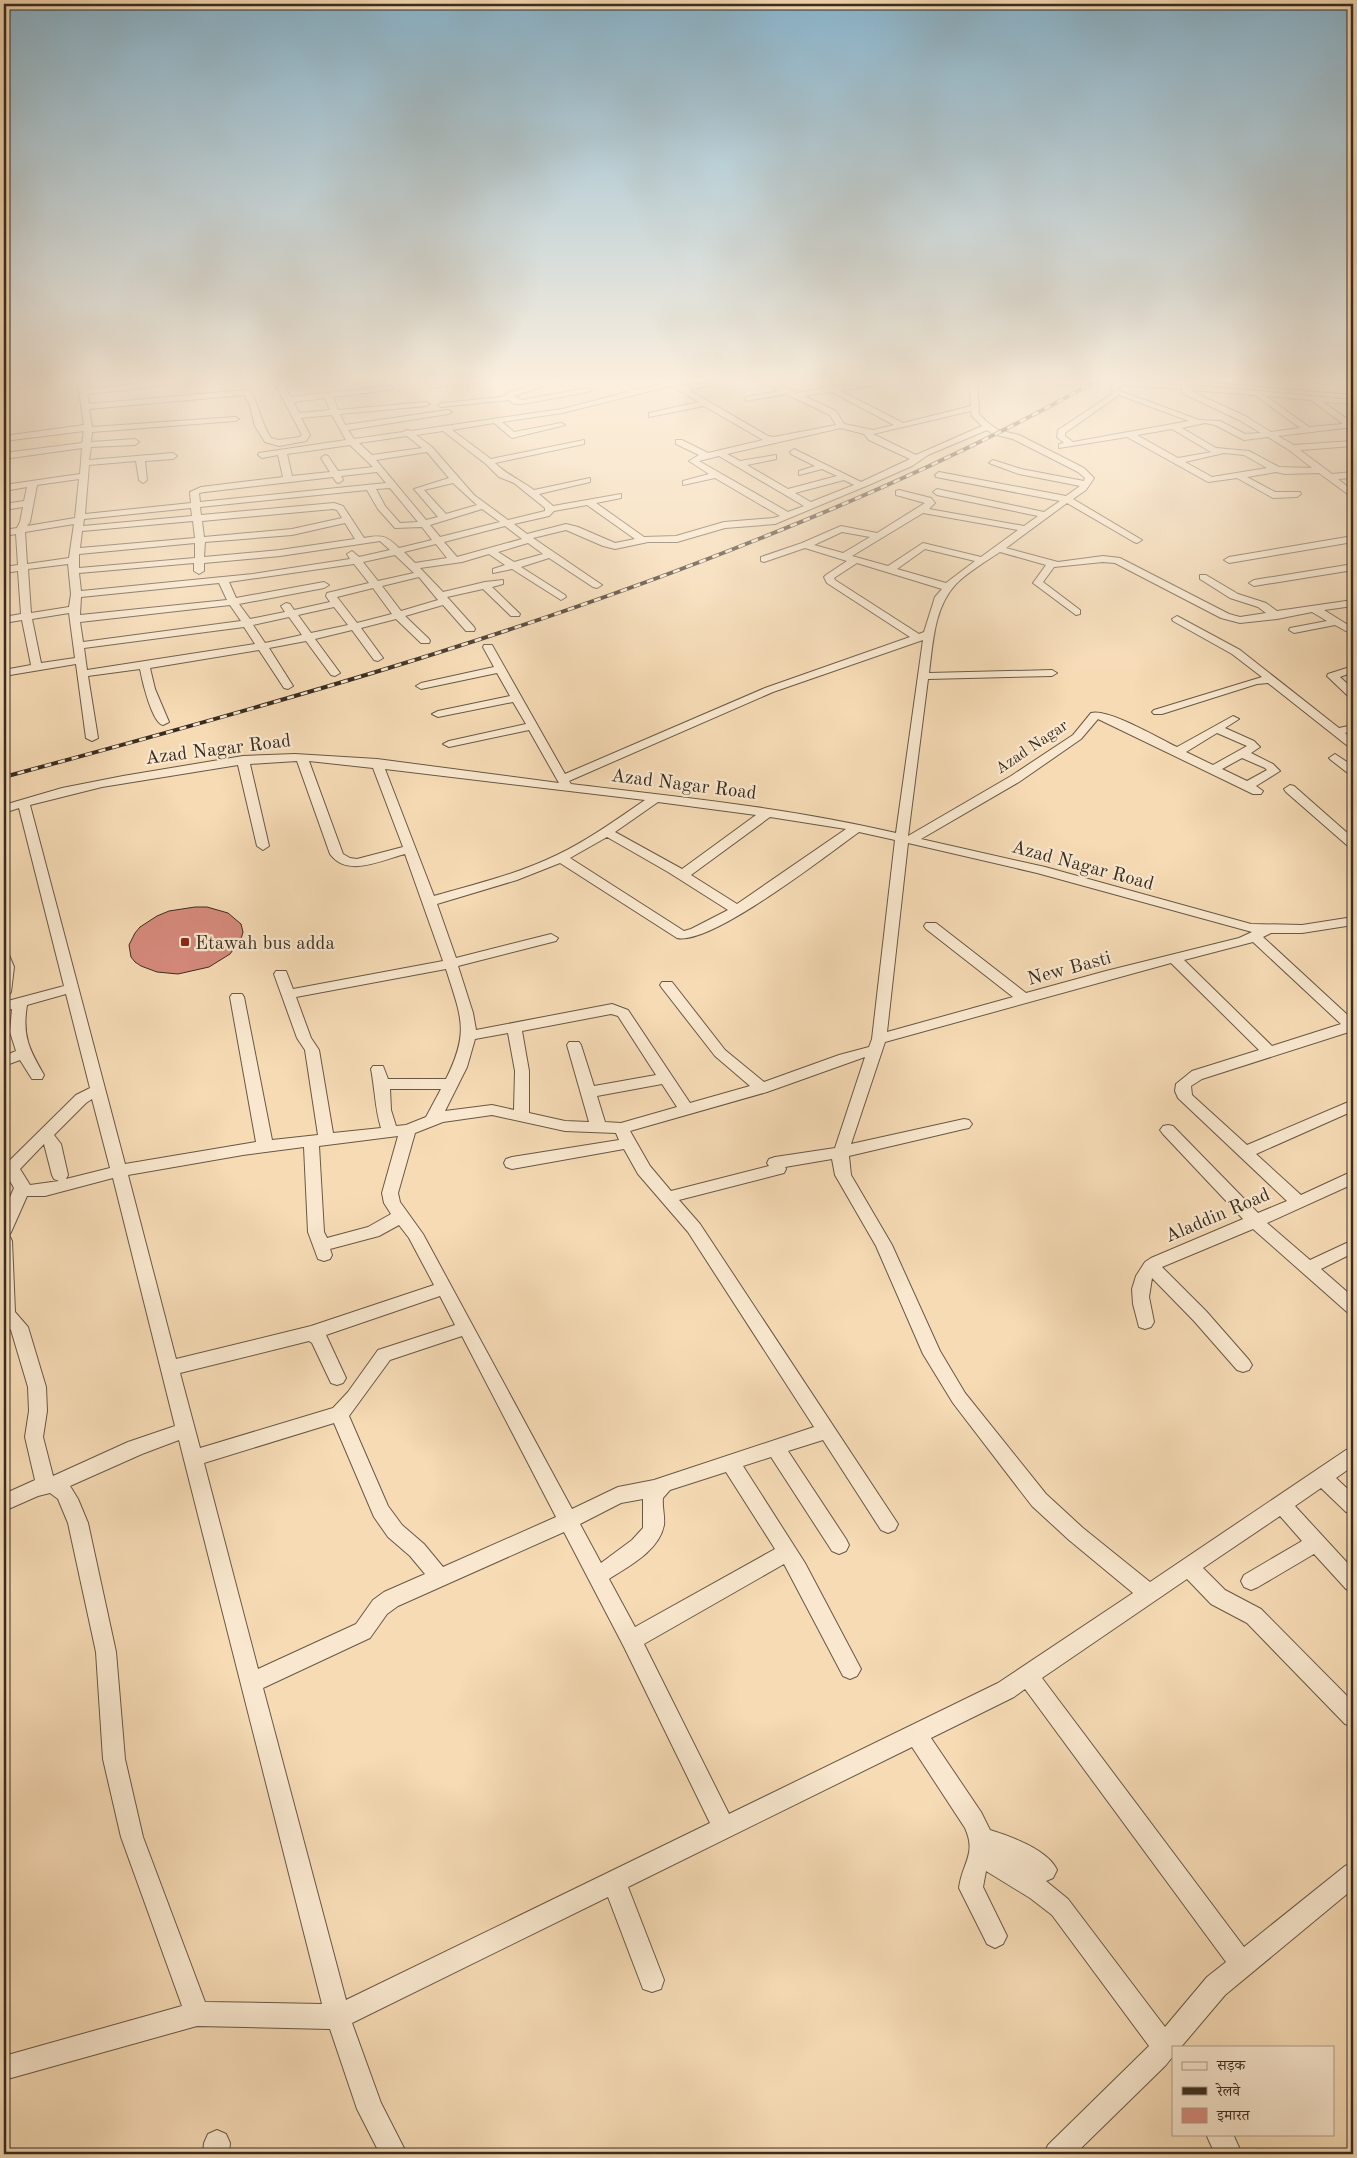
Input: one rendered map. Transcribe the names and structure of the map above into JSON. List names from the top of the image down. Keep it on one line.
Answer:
{"streets":{"street":["Azad Nagar","Azad Nagar Road","New Basti","Aladdin Road"]},"crossings":[["Azad Nagar","Azad Nagar Road"],["Azad Nagar Road","New Basti"]],"places":{"transit":["Etawah bus adda"]},"legend":["सड़क","रेलवे","इमारत"]}
